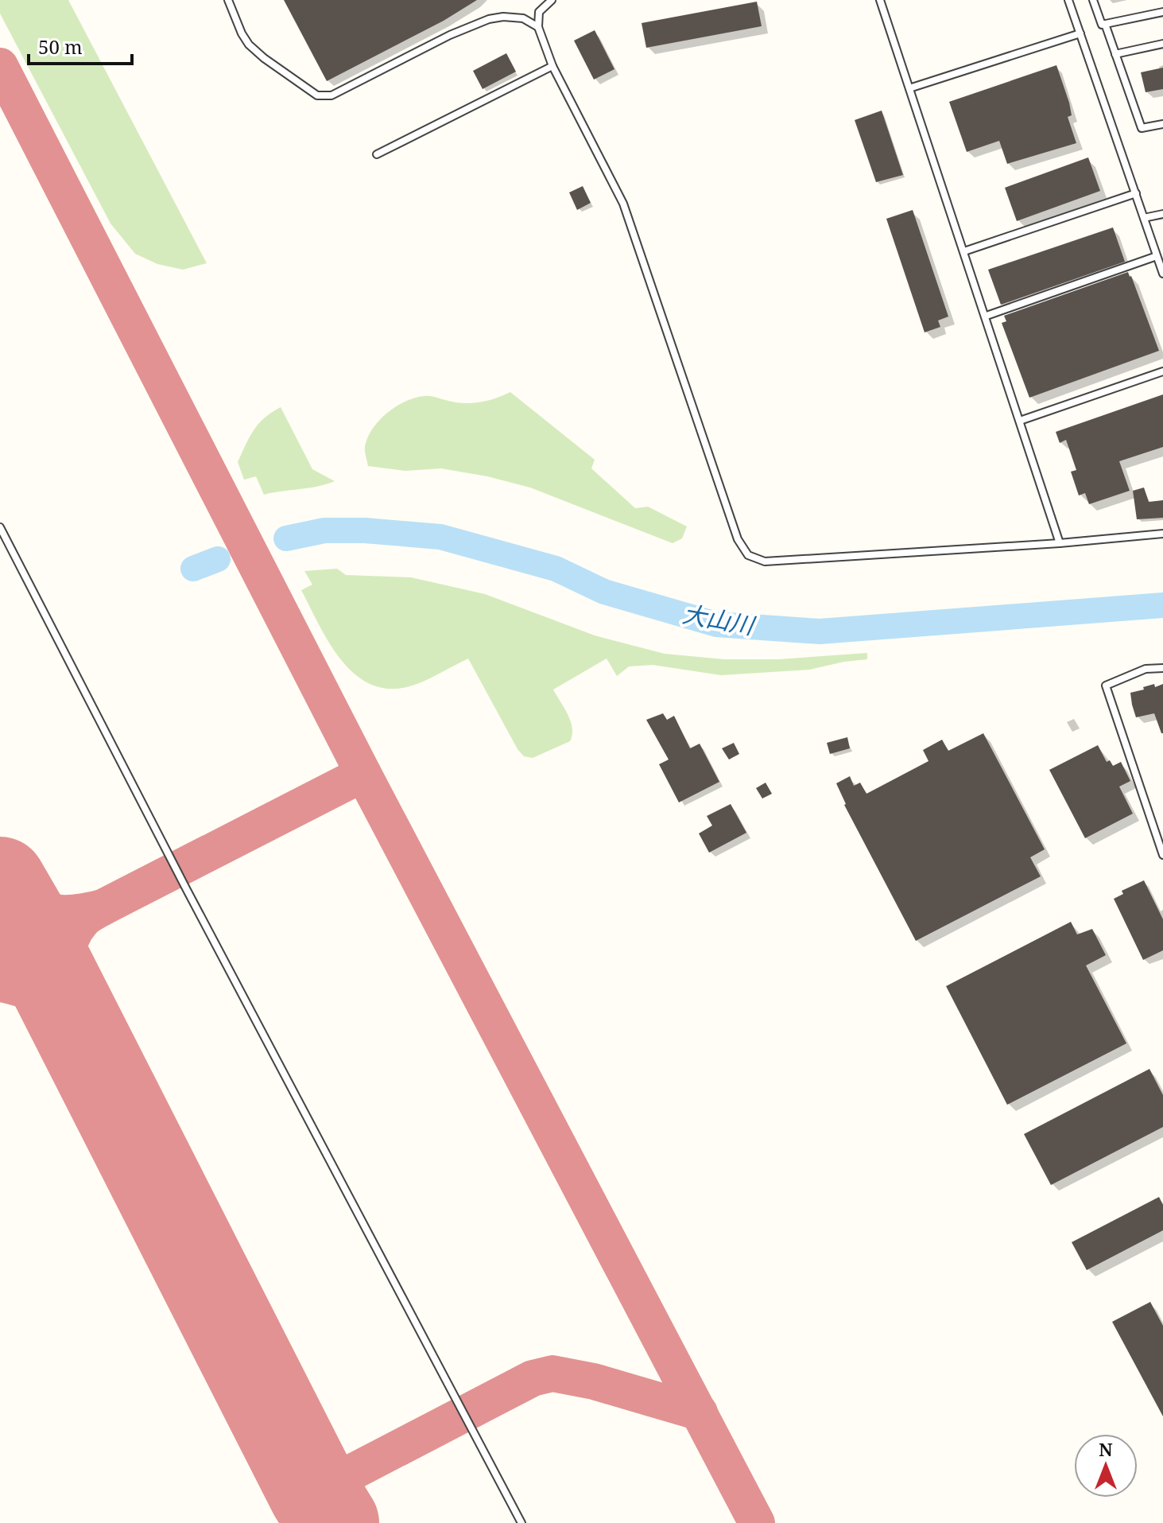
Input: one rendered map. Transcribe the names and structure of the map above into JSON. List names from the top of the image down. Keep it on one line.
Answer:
{"water":["大山川"],"scale_bar":"50 m","north":"top"}
